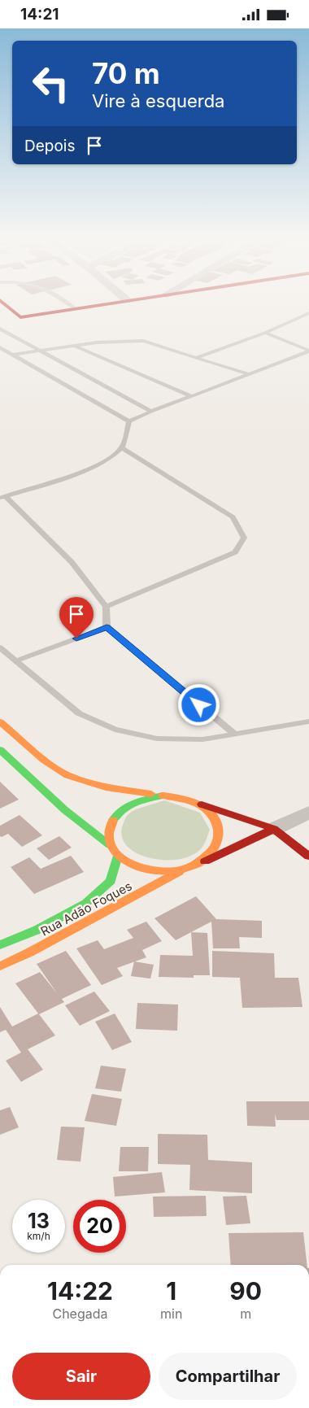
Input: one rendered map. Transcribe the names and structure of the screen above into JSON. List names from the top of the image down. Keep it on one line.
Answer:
{"streets":{"main road":["Rua Adão Foques"]},"page":{"status":"14:21","turn":["70 m","Vire à esquerda"],"then":"Depois","speed":"13 km/h","limit":"20","eta":["14:22","Chegada","1","min","90","m"],"buttons":["Sair","Compartilhar"]}}
